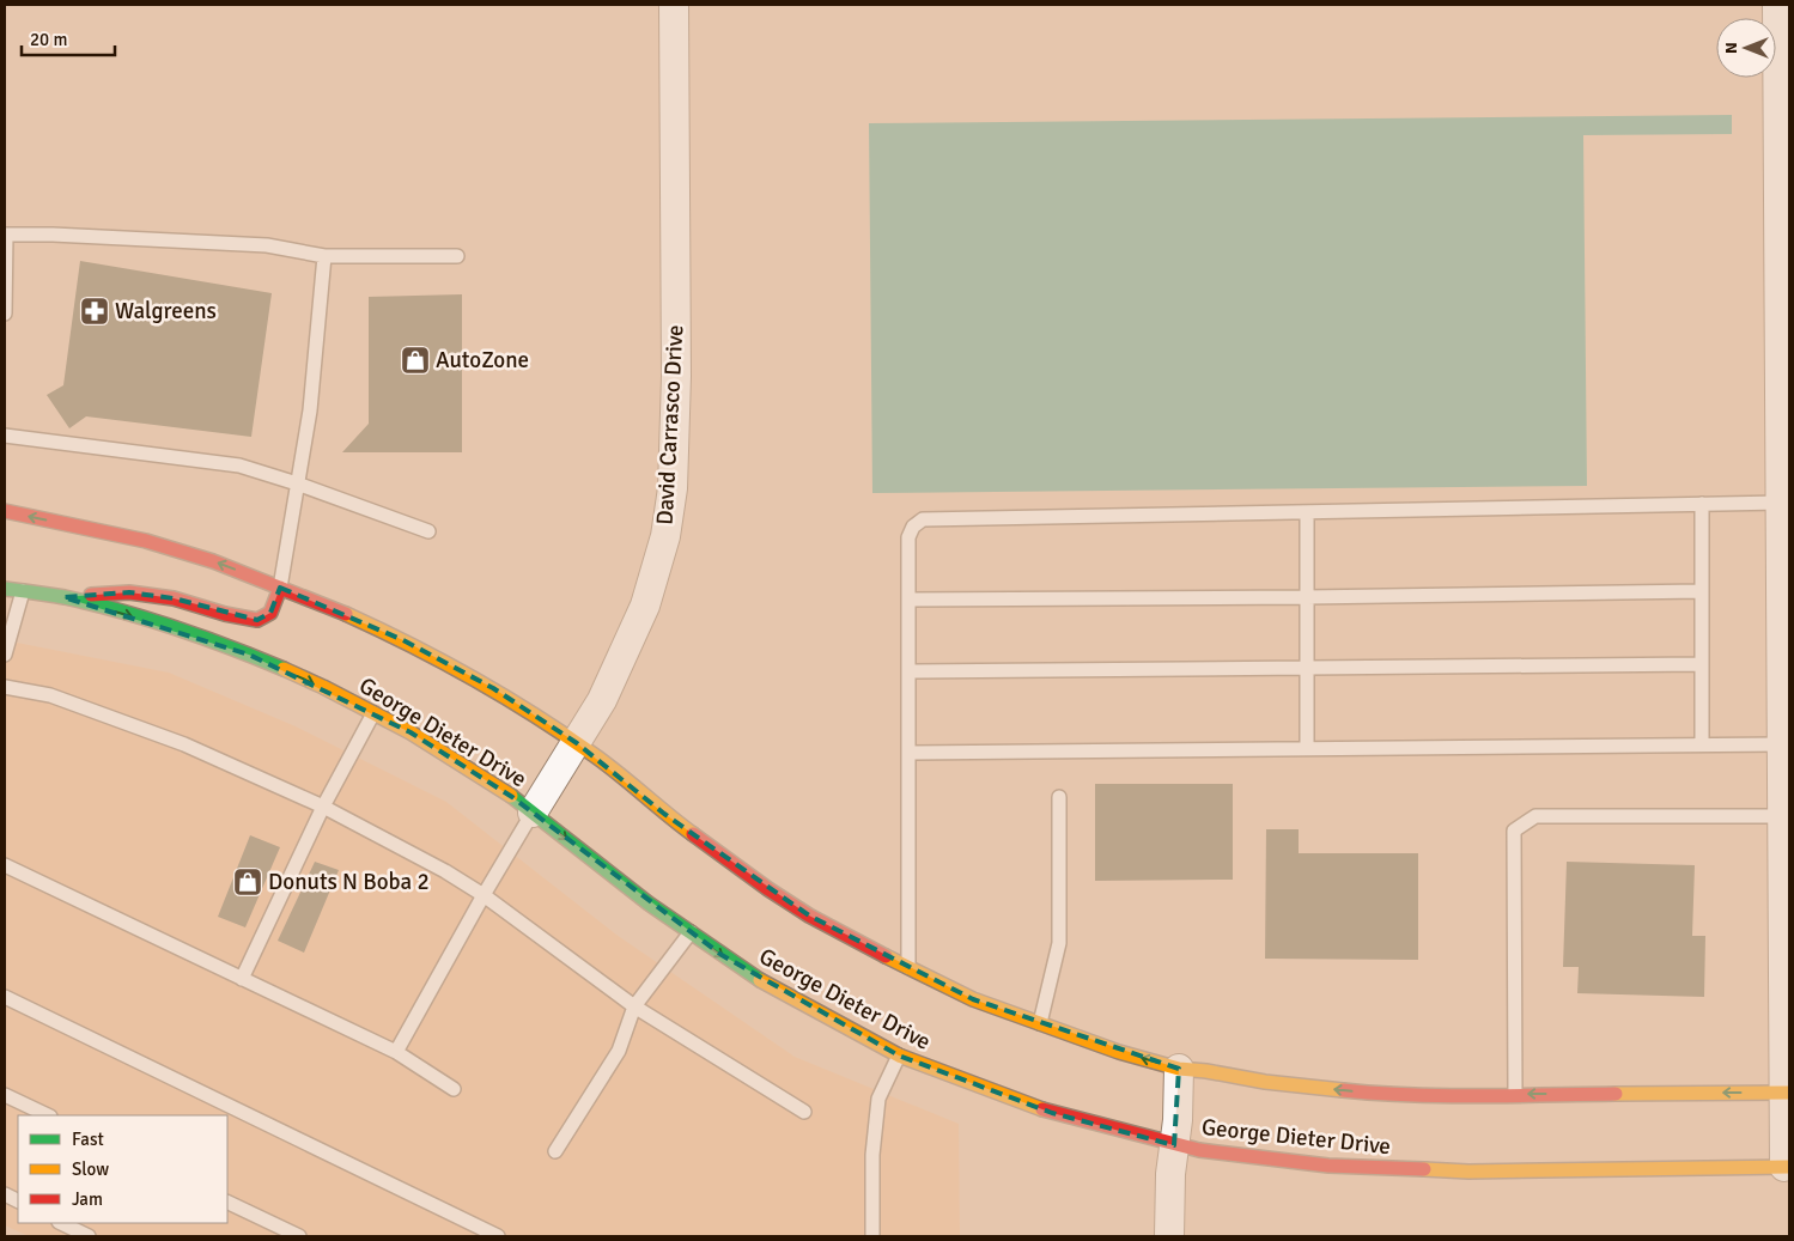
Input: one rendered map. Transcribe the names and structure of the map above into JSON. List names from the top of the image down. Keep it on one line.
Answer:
{"streets":{"main road":["George Dieter Drive"],"street":["David Carrasco Drive"]},"crossings":[["David Carrasco Drive","George Dieter Drive"]],"places":{"pharmacy":["Walgreens"],"shop":["AutoZone","Donuts N Boba 2"]},"legend":["Fast","Slow","Jam"],"scale_bar":"20 m","north":"left"}
